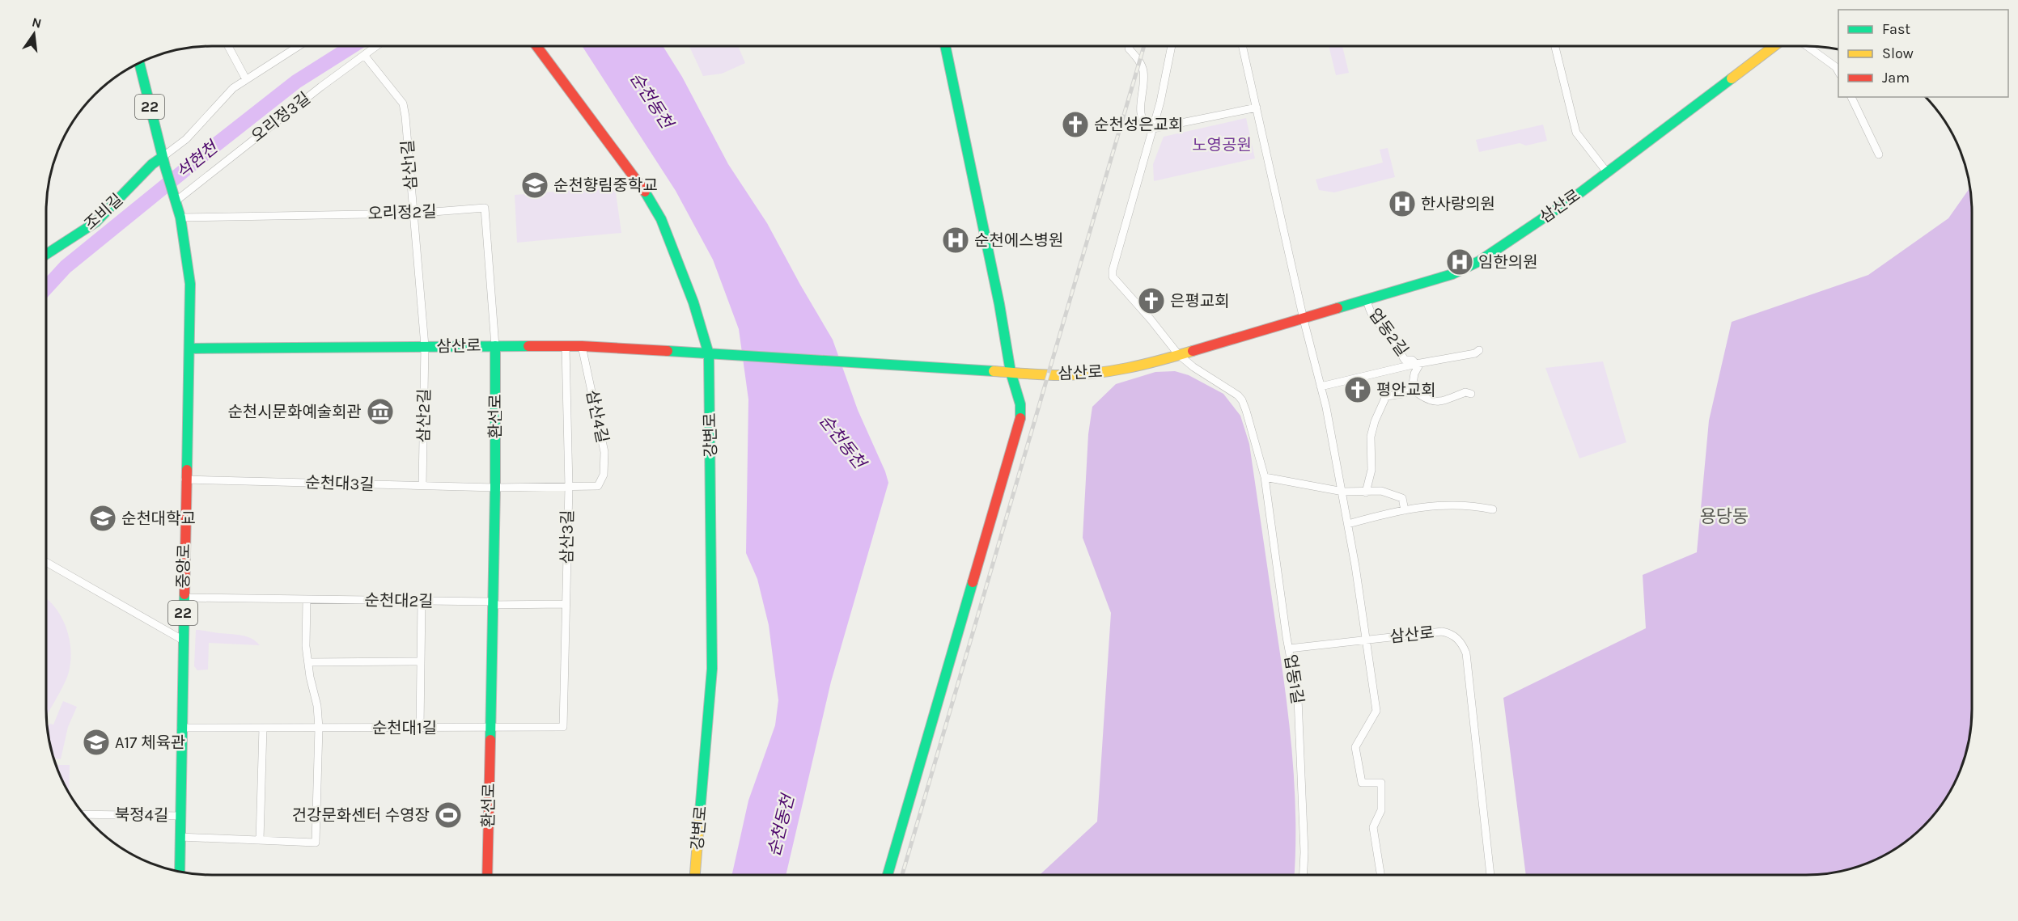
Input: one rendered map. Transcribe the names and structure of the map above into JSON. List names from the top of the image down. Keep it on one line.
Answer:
{"streets":{"main road":["22","삼산로","조비길","환선로","강변로","중앙로"],"street":["오리정3길","삼산1길","오리정2길","업동2길","삼산2길","삼산4길","순천대3길","삼산3길","순천대2길","업동1길","순천대1길","북정4길"]},"crossings":[["22","오리정3길"],["22","조비길"],["22","중앙로"],["오리정3길","삼산1길"],["오리정3길","중앙로"],["삼산1길","삼산로"],["삼산1길","오리정2길"],["삼산1길","삼산2길"],["삼산로","오리정2길"],["삼산로","업동2길"],["삼산로","삼산2길"],["삼산로","환선로"],["삼산로","삼산4길"],["삼산로","강변로"],["삼산로","삼산3길"],["삼산로","중앙로"],["삼산로","업동1길"],["오리정2길","환선로"],["오리정2길","중앙로"],["삼산2길","순천대3길"],["환선로","순천대3길"],["환선로","삼산3길"],["환선로","순천대2길"],["환선로","순천대1길"],["삼산4길","삼산3길"],["순천대3길","중앙로"],["삼산3길","순천대1길"],["중앙로","순천대2길"],["중앙로","순천대1길"],["중앙로","북정4길"]],"districts":["용당동"],"water":["순천동천","석현천"],"parks":["노영공원"],"places":{"church":["순천성은교회","은평교회","평안교회"],"school or university":["순천향림중학교","순천대학교","A17 체육관"],"hospital":["한사랑의원","순천에스병원","임한의원"],"museum":["순천시문화예술회관"],"sports":["건강문화센터 수영장"]},"legend":["Fast","Slow","Jam"],"north":"top"}
